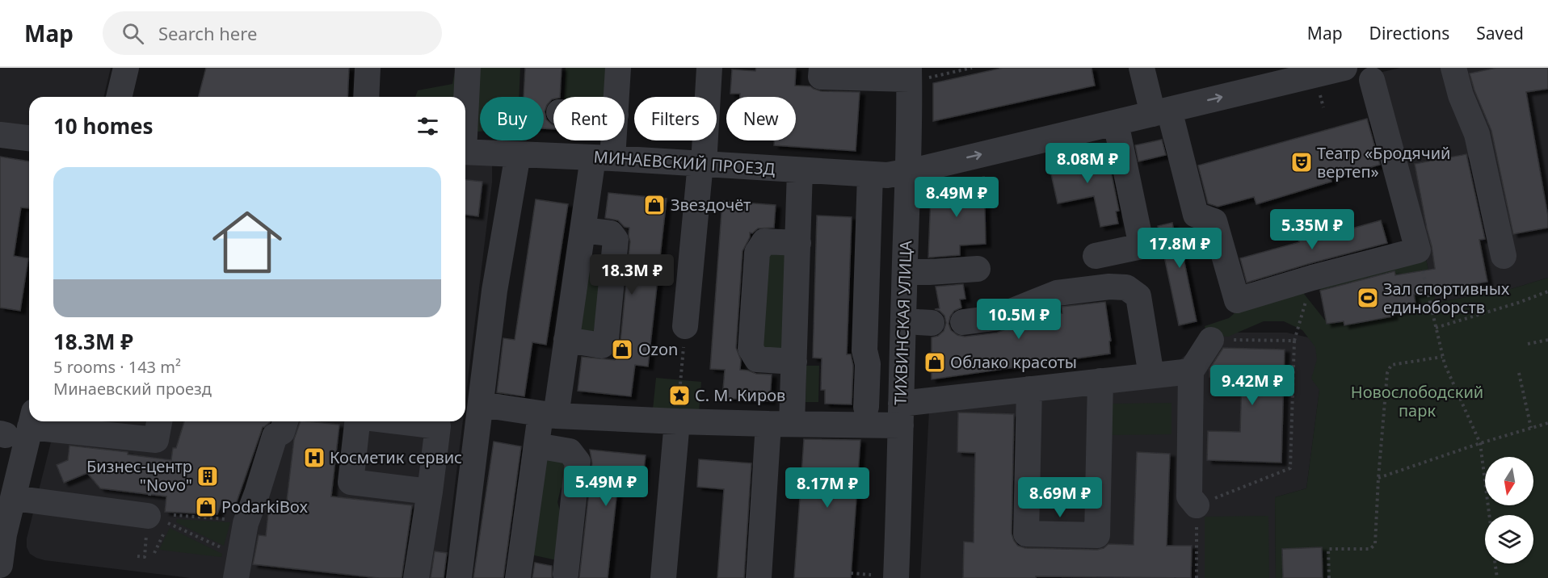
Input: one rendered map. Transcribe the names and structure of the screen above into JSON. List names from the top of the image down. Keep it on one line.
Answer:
{"streets":{"street":["МИНАЕВСКИЙ ПРОЕЗД","ТИХВИНСКАЯ УЛИЦА"]},"crossings":[["МИНАЕВСКИЙ ПРОЕЗД","ТИХВИНСКАЯ УЛИЦА"]],"parks":["Новослободский парк"],"places":{"theatre":["Театр «Бродячий вертеп»"],"shop":["Звездочёт","Ozon","Облако красоты","PodarkiBox"],"sports":["Зал спортивных единоборств"],"place":["С. М. Киров"],"hospital":["Косметик сервис"],"building":["Бизнес-центр \"Novo\""]},"north":"bottom","page":{"header":"Map","search":"Search here","nav":["Map","Directions","Saved"],"chip":["Buy","Rent","Filters","New"],"heading":"10 homes","price":["8.08M ₽","8.49M ₽","5.35M ₽","17.8M ₽","18.3M ₽","10.5M ₽","9.42M ₽","5.49M ₽","8.17M ₽","8.69M ₽"],"list":[{"name":"18.3M ₽","note":"5 rooms · 143 m² · Минаевский проезд"}]}}
